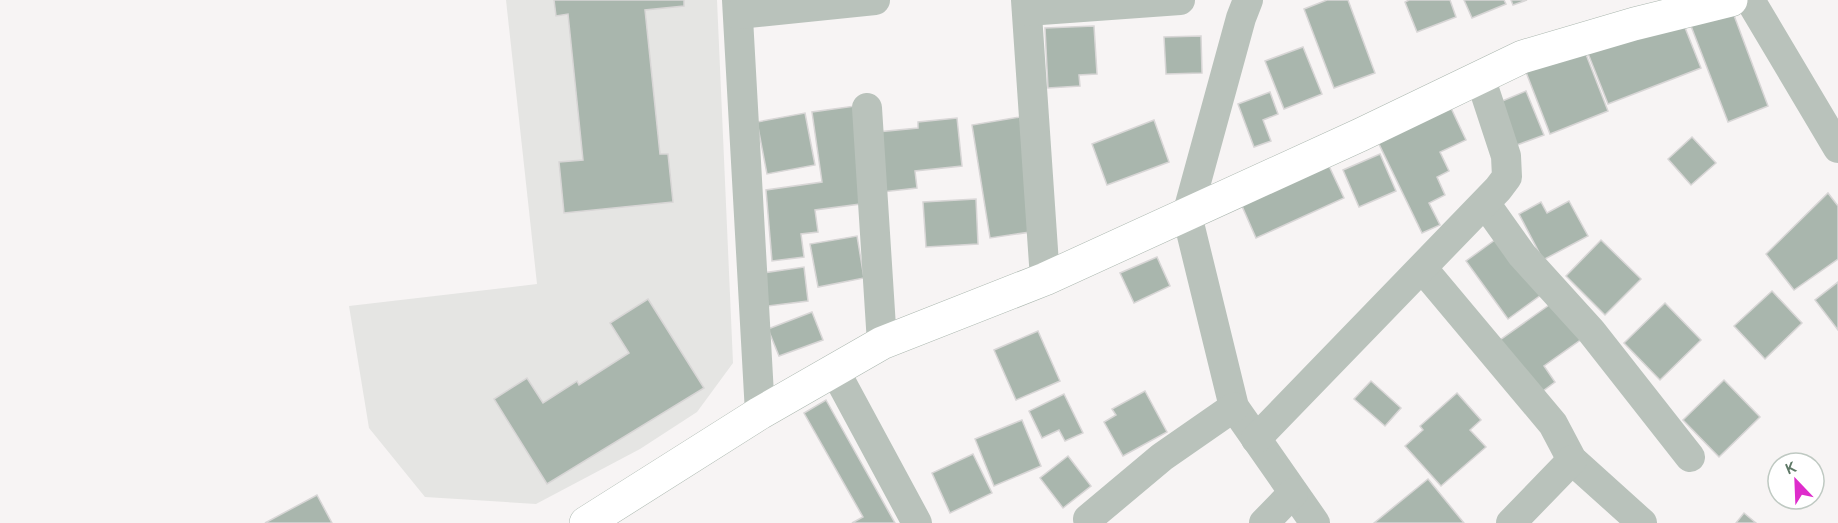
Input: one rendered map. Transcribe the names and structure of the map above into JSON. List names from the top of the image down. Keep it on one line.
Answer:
{"north":"top left"}
